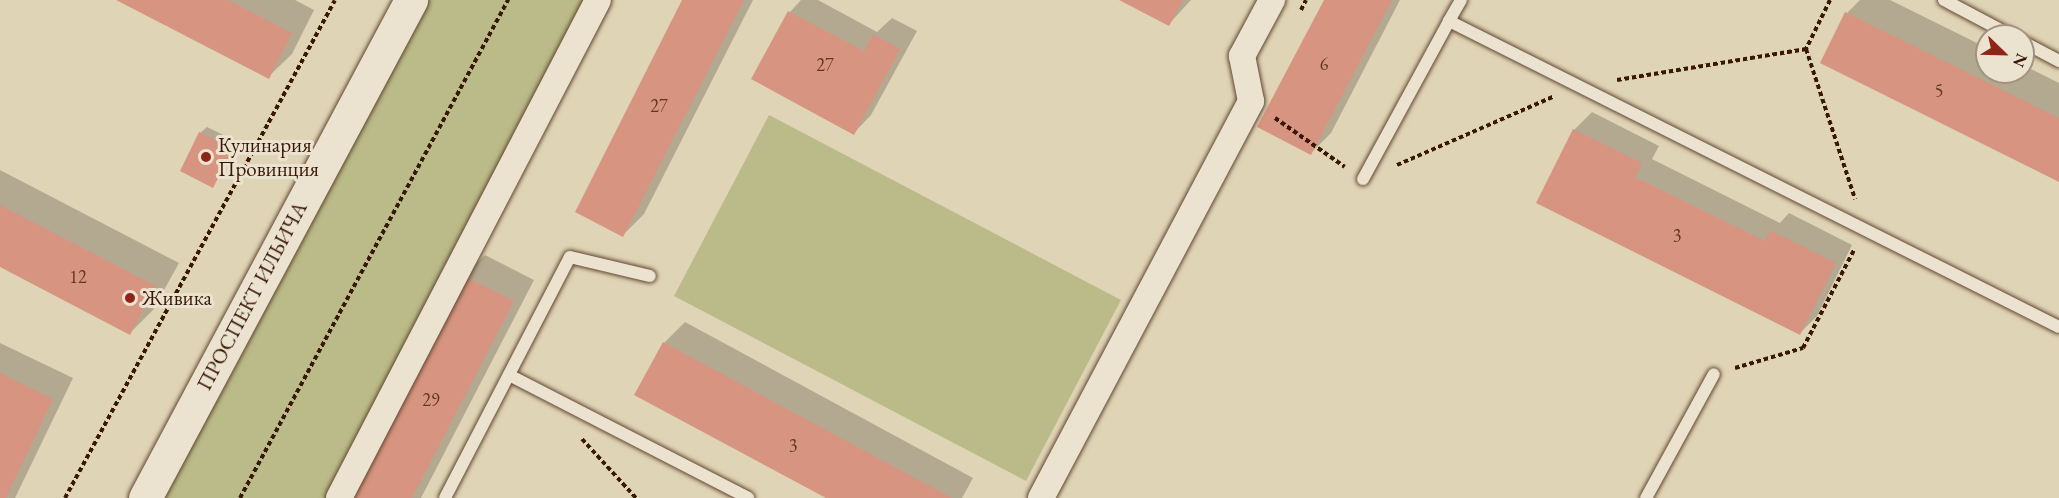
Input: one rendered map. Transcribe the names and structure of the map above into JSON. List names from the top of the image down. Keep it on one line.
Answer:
{"streets":{"main road":["ПРОСПЕКТ ИЛЬИЧА"]},"places":["Кулинария Провинция","Живика"],"house_numbers":["6","27","5","27","3","12","29","3"],"north":"bottom right"}
